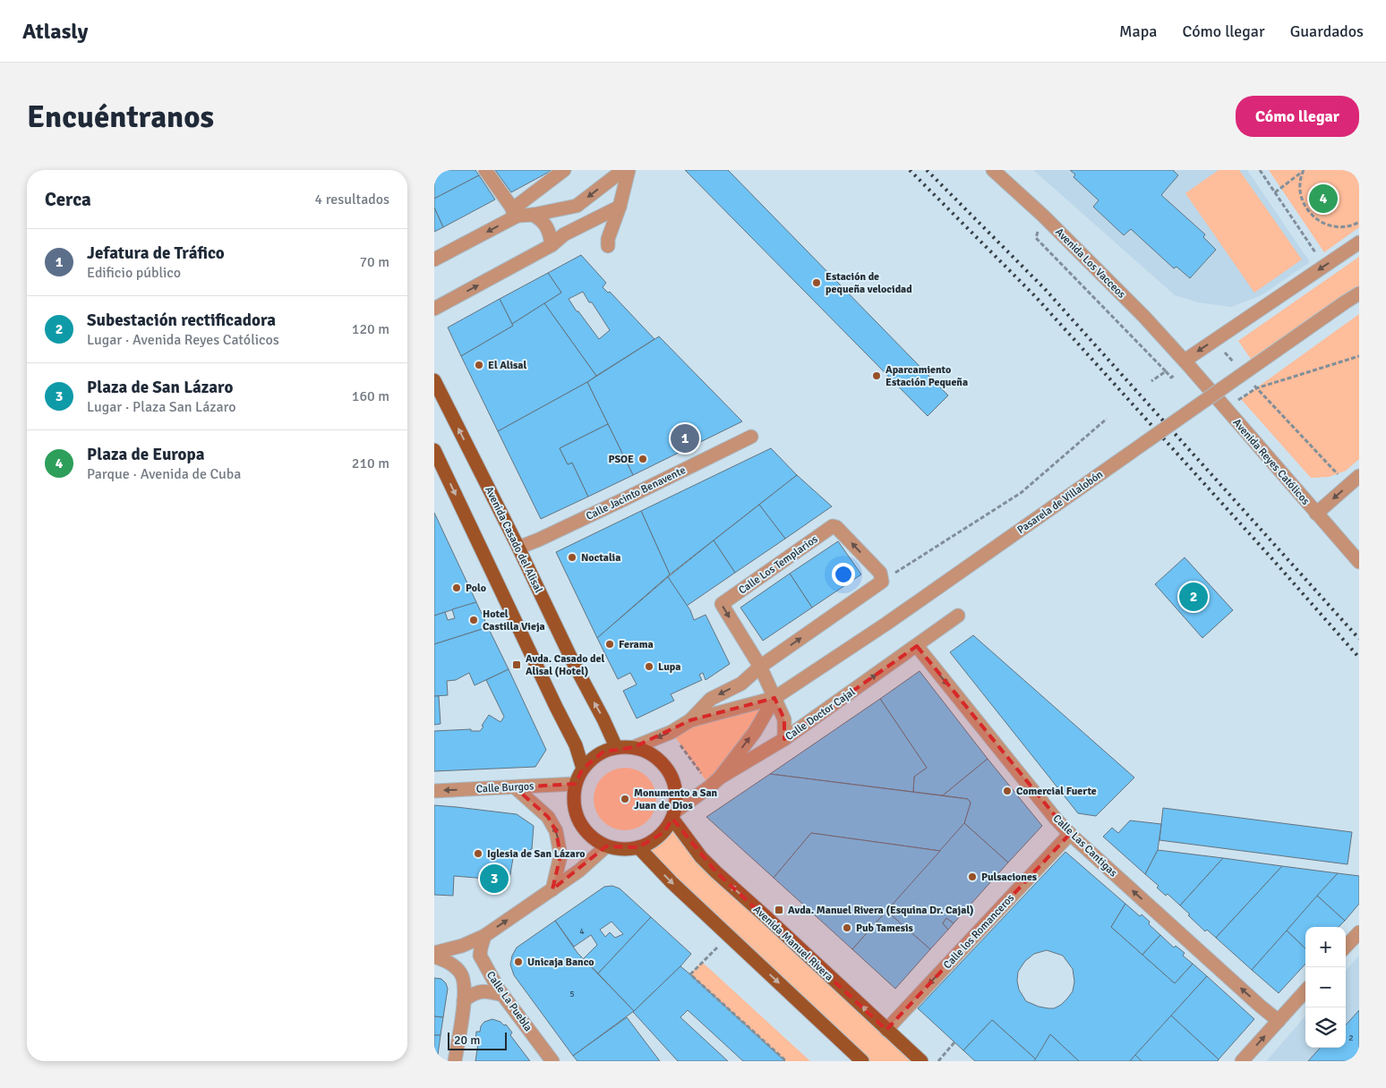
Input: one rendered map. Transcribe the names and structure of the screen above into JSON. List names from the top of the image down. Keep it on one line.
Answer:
{"streets":{"main road":["Avenida Casado del Alisal","Avenida Manuel Rivera"],"street":["Avenida Los Vacceos","Avenida Reyes Católicos","Calle Jacinto Benavente","Pasarela de Villalobón","Calle Los Templarios","Calle Doctor Cajal","Calle Burgos","Calle Las Cantigas","Calle los Romanceros","Calle La Puebla"]},"crossings":[["Avenida Los Vacceos","Avenida Reyes Católicos"],["Calle Jacinto Benavente","Avenida Casado del Alisal"],["Pasarela de Villalobón","Calle Doctor Cajal"],["Avenida Casado del Alisal","Calle Doctor Cajal"],["Avenida Casado del Alisal","Calle Burgos"],["Avenida Casado del Alisal","Avenida Manuel Rivera"],["Calle Doctor Cajal","Calle Burgos"],["Calle Doctor Cajal","Calle Las Cantigas"],["Calle Doctor Cajal","Avenida Manuel Rivera"],["Calle Burgos","Avenida Manuel Rivera"],["Calle Las Cantigas","Calle los Romanceros"],["Calle los Romanceros","Avenida Manuel Rivera"]],"one_way":["Calle Burgos","Calle los Romanceros"],"places":{"other":["Estación de pequeña velocidad","El Alisal","Aparcamiento Estación Pequeña","PSOE","Noctalia","Polo","Hotel Castilla Vieja","Ferama","Lupa","Comercial Fuerte","Monumento a San Juan de Dios","Iglesia de San Lázaro","Pulsaciones","Pub Tamesis","Unicaja Banco"],"transit":["Avda. Casado del Alisal (Hotel)","Avda. Manuel Rivera (Esquina Dr. Cajal)"]},"house_numbers":["4","5","2"],"scale_bar":"20 m","page":{"header":"Atlasly","nav":["Mapa","Cómo llegar","Guardados"],"buttons":"Cómo llegar","title":"Encuéntranos","heading":["Cerca","4 resultados"],"pins":["4","1","2","3"],"list":[{"mark":"1","name":"Jefatura de Tráfico","note":"Edificio público","value":"70 m"},{"mark":"2","name":"Subestación rectificadora","note":"Lugar · Avenida Reyes Católicos","value":"120 m"},{"mark":"3","name":"Plaza de San Lázaro","note":"Lugar · Plaza San Lázaro","value":"160 m"},{"mark":"4","name":"Plaza de Europa","note":"Parque · Avenida de Cuba","value":"210 m"}],"map_buttons":["+","−"],"scale":"20 m"}}
